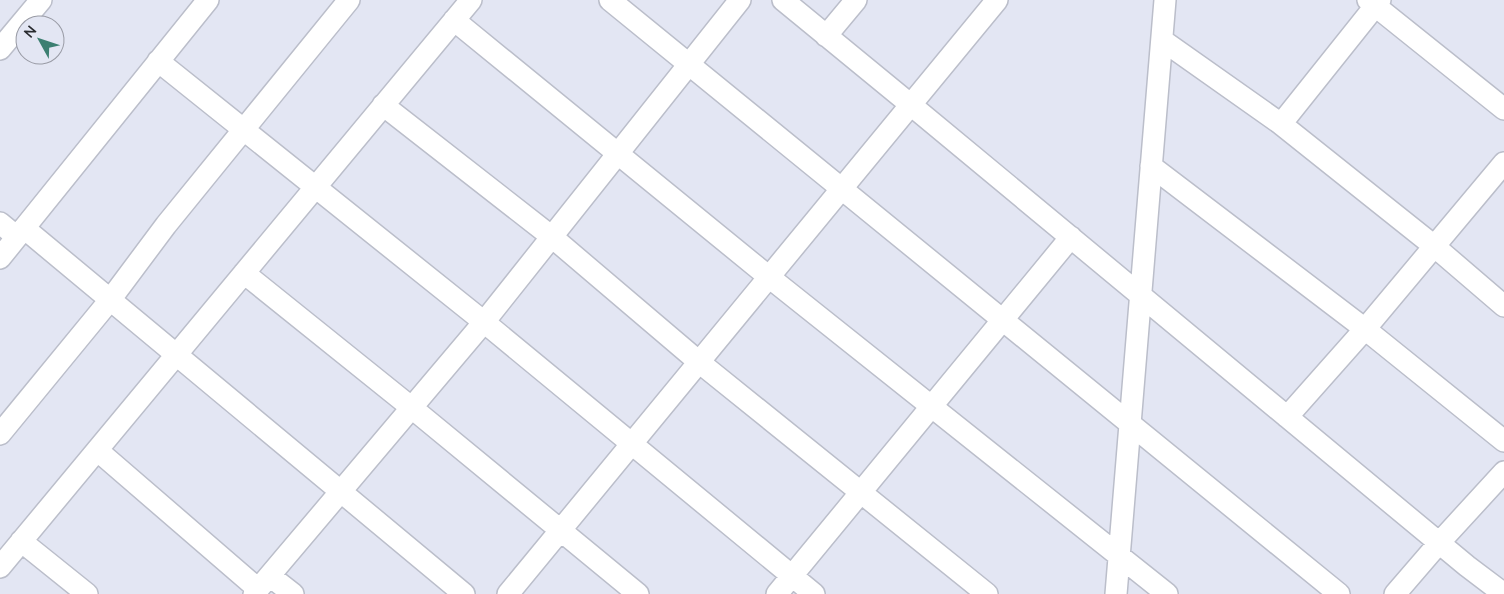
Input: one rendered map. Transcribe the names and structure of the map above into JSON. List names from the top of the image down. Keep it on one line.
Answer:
{"north":"top left"}
